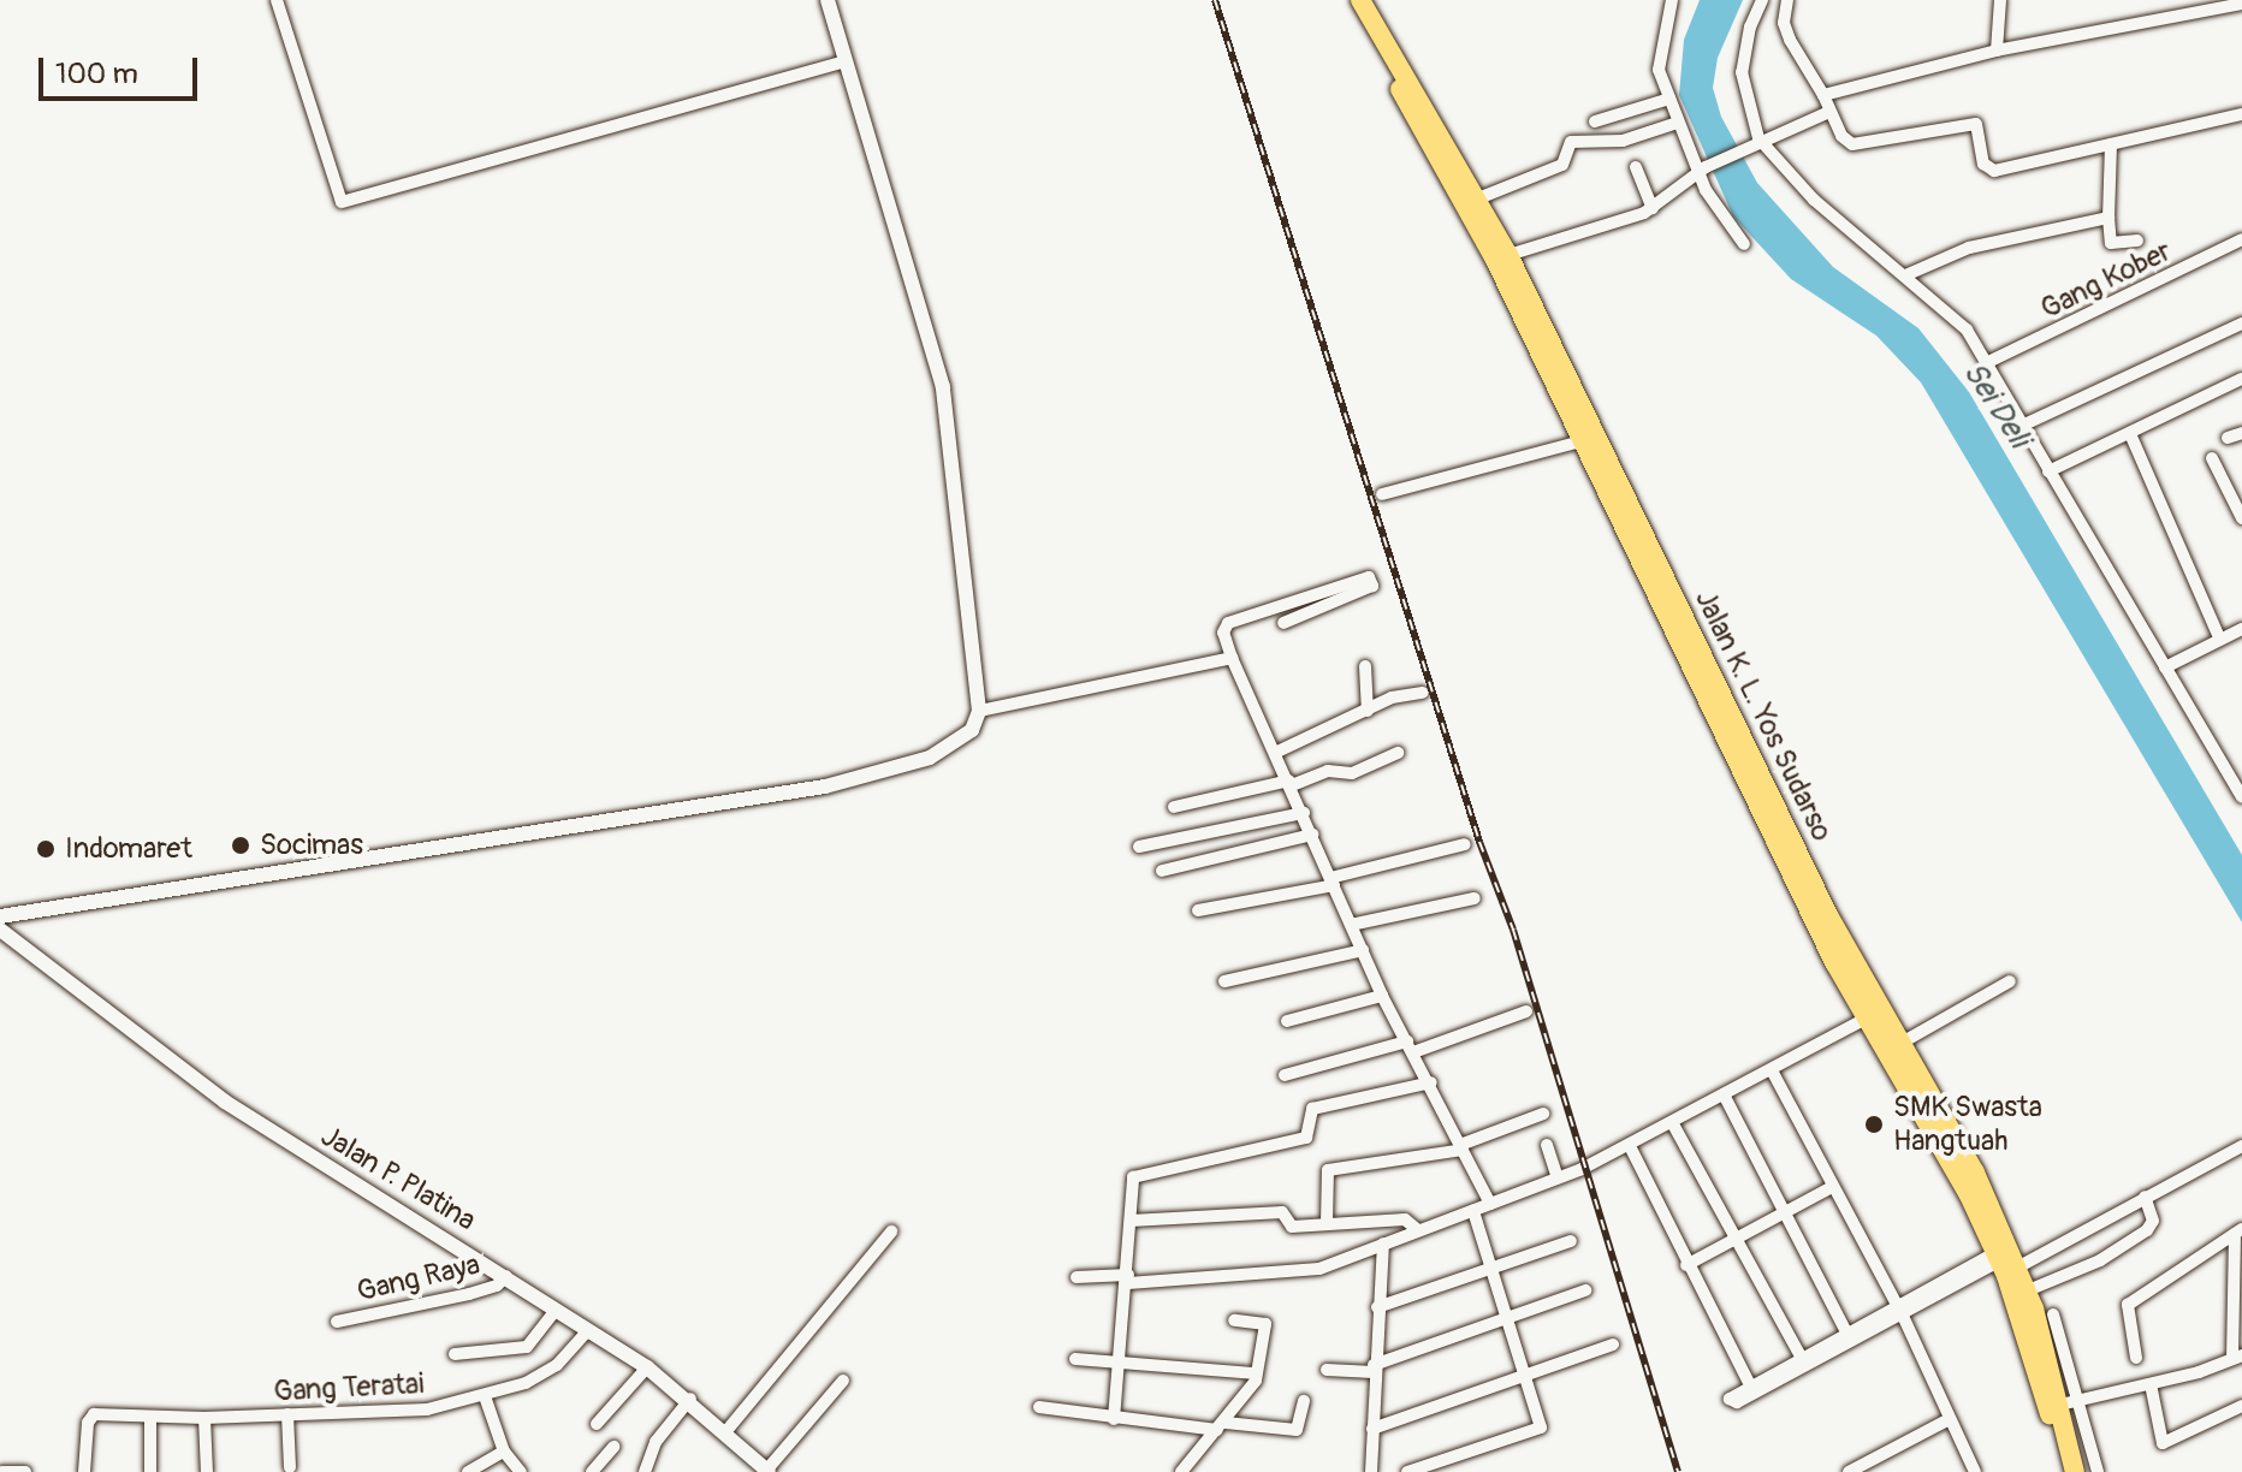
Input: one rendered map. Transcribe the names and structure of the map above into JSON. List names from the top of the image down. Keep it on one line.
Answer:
{"streets":{"highway":["Jalan K. L. Yos Sudarso"],"street":["Gang Kober","Jalan P. Platina","Gang Raya","Gang Teratai"]},"crossings":[["Jalan P. Platina","Gang Raya"],["Jalan P. Platina","Gang Teratai"]],"water":["Sei Deli"],"places":["Socimas","Indomaret","SMK Swasta Hangtuah"],"scale_bar":"100 m"}
